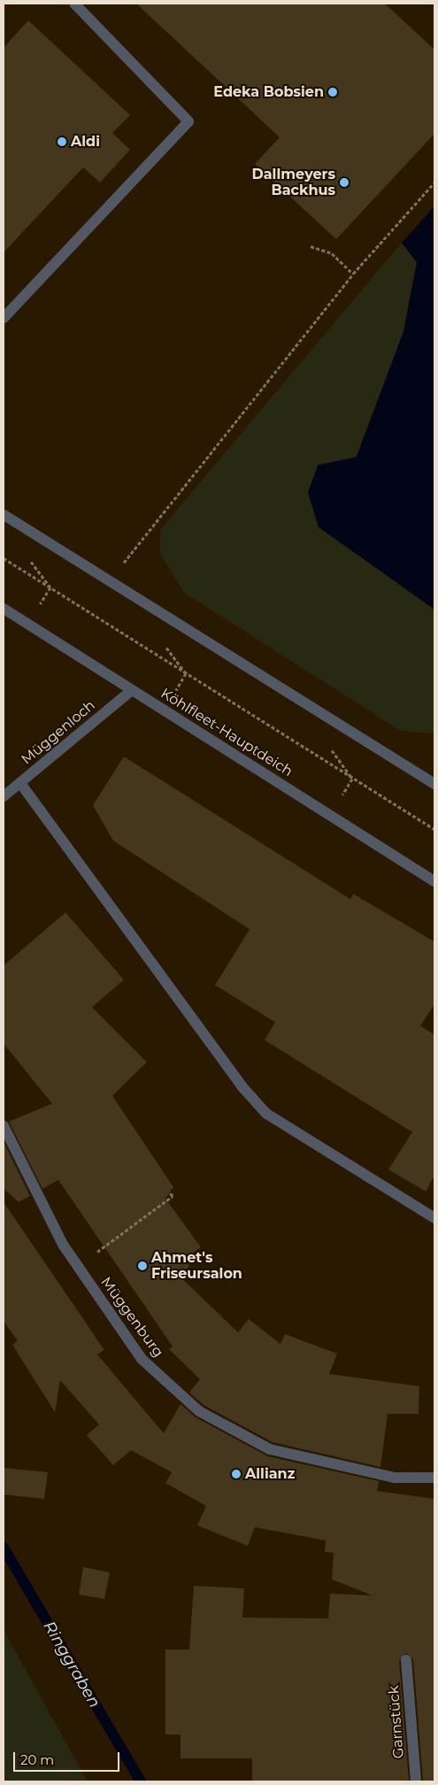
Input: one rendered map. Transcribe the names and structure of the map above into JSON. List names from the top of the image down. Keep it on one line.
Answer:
{"streets":{"street":["Müggenloch","Köhlfleet-Hauptdeich","Müggenburg","Garnstück"]},"crossings":[["Müggenloch","Köhlfleet-Hauptdeich"]],"water":["Ringgraben"],"places":["Edeka Bobsien","Aldi","Dallmeyers Backhus","Ahmet's Friseursalon","Allianz"],"scale_bar":"20 m"}
